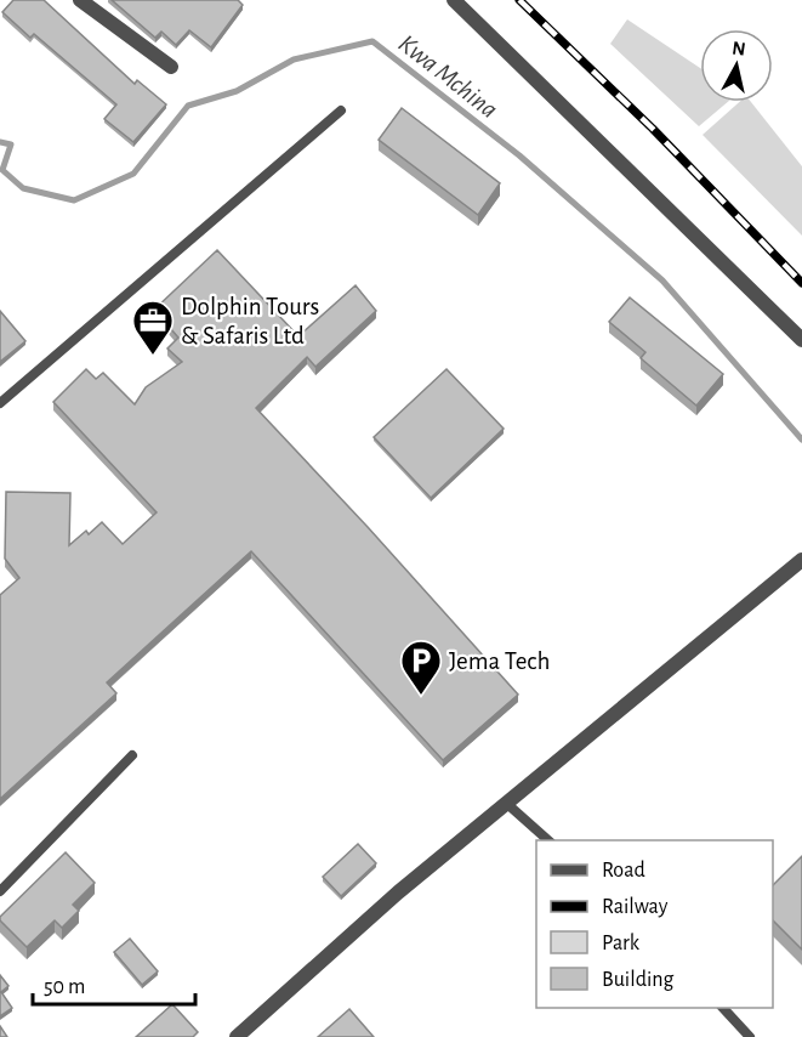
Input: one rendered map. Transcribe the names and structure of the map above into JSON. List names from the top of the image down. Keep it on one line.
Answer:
{"water":["Kwa Mchina"],"places":{"office":["Dolphin Tours & Safaris Ltd"],"parking":["Jema Tech"]},"legend":["Road","Railway","Park","Building"],"scale_bar":"50 m","north":"top"}
